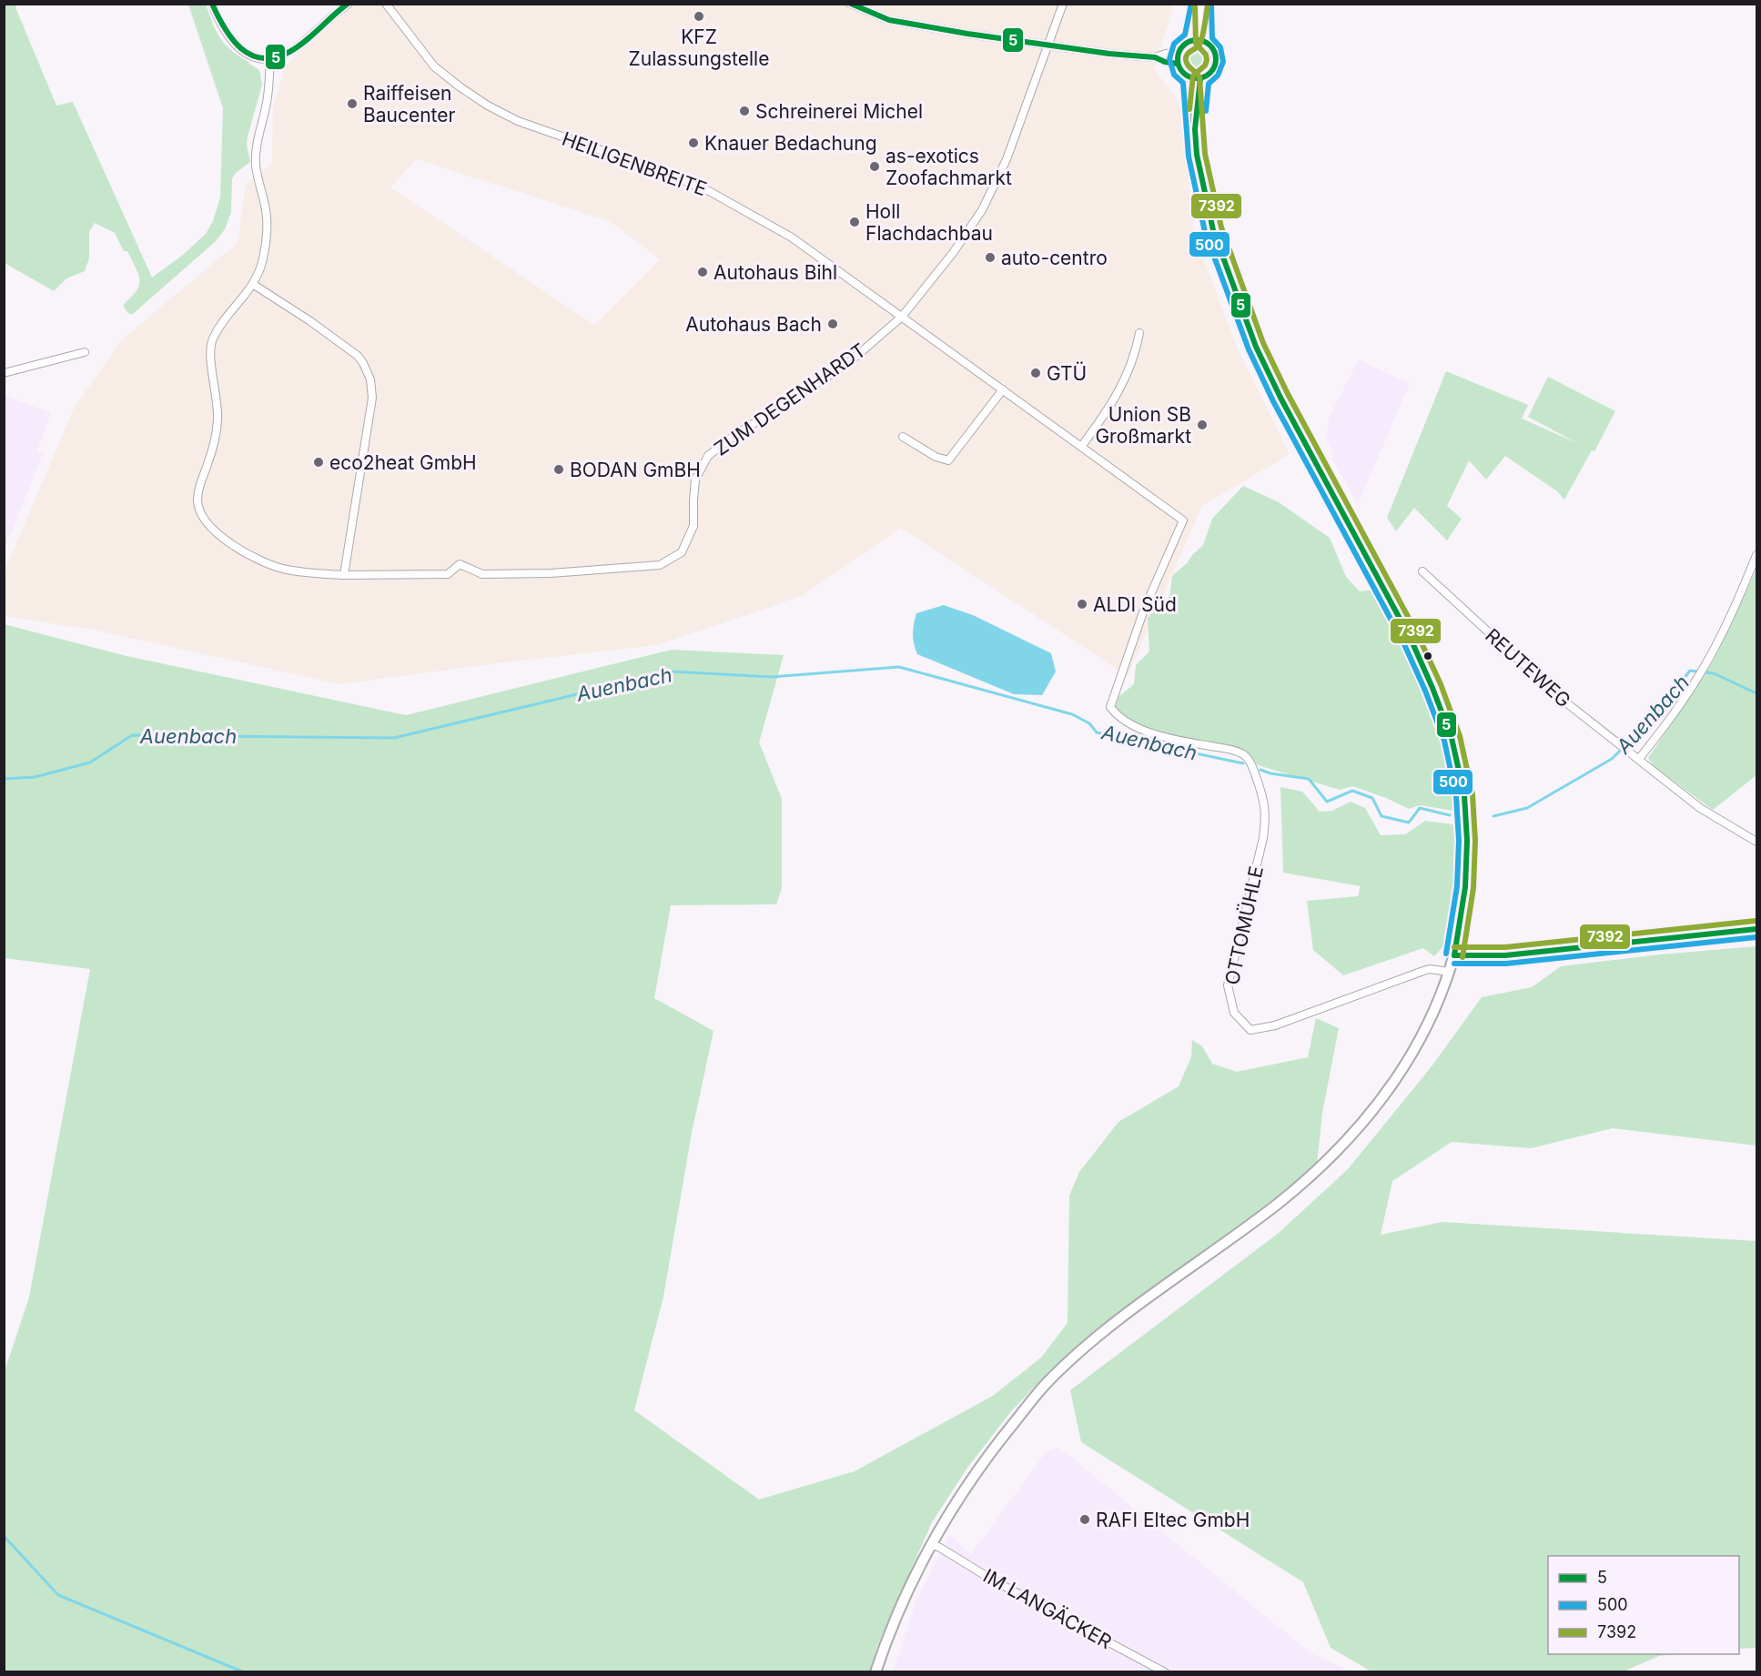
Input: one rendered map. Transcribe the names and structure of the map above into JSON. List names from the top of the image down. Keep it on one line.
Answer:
{"streets":{"street":["HEILIGENBREITE","ZUM DEGENHARDT","REUTEWEG","OTTOMÜHLE","IM LANGÄCKER"]},"crossings":[["HEILIGENBREITE","ZUM DEGENHARDT"],["HEILIGENBREITE","OTTOMÜHLE"]],"water":["Auenbach"],"places":["KFZ Zulassungstelle","Raiffeisen Baucenter","Schreinerei Michel","Knauer Bedachung","as-exotics Zoofachmarkt","Holl Flachdachbau","auto-centro","Autohaus Bihl","Autohaus Bach","GTÜ","Union SB Großmarkt","eco2heat GmbH","BODAN GmBH","ALDI Süd","RAFI Eltec GmbH"],"lines":["transit line 5","transit line 500","transit line 7392"],"legend":["5","500","7392"]}
